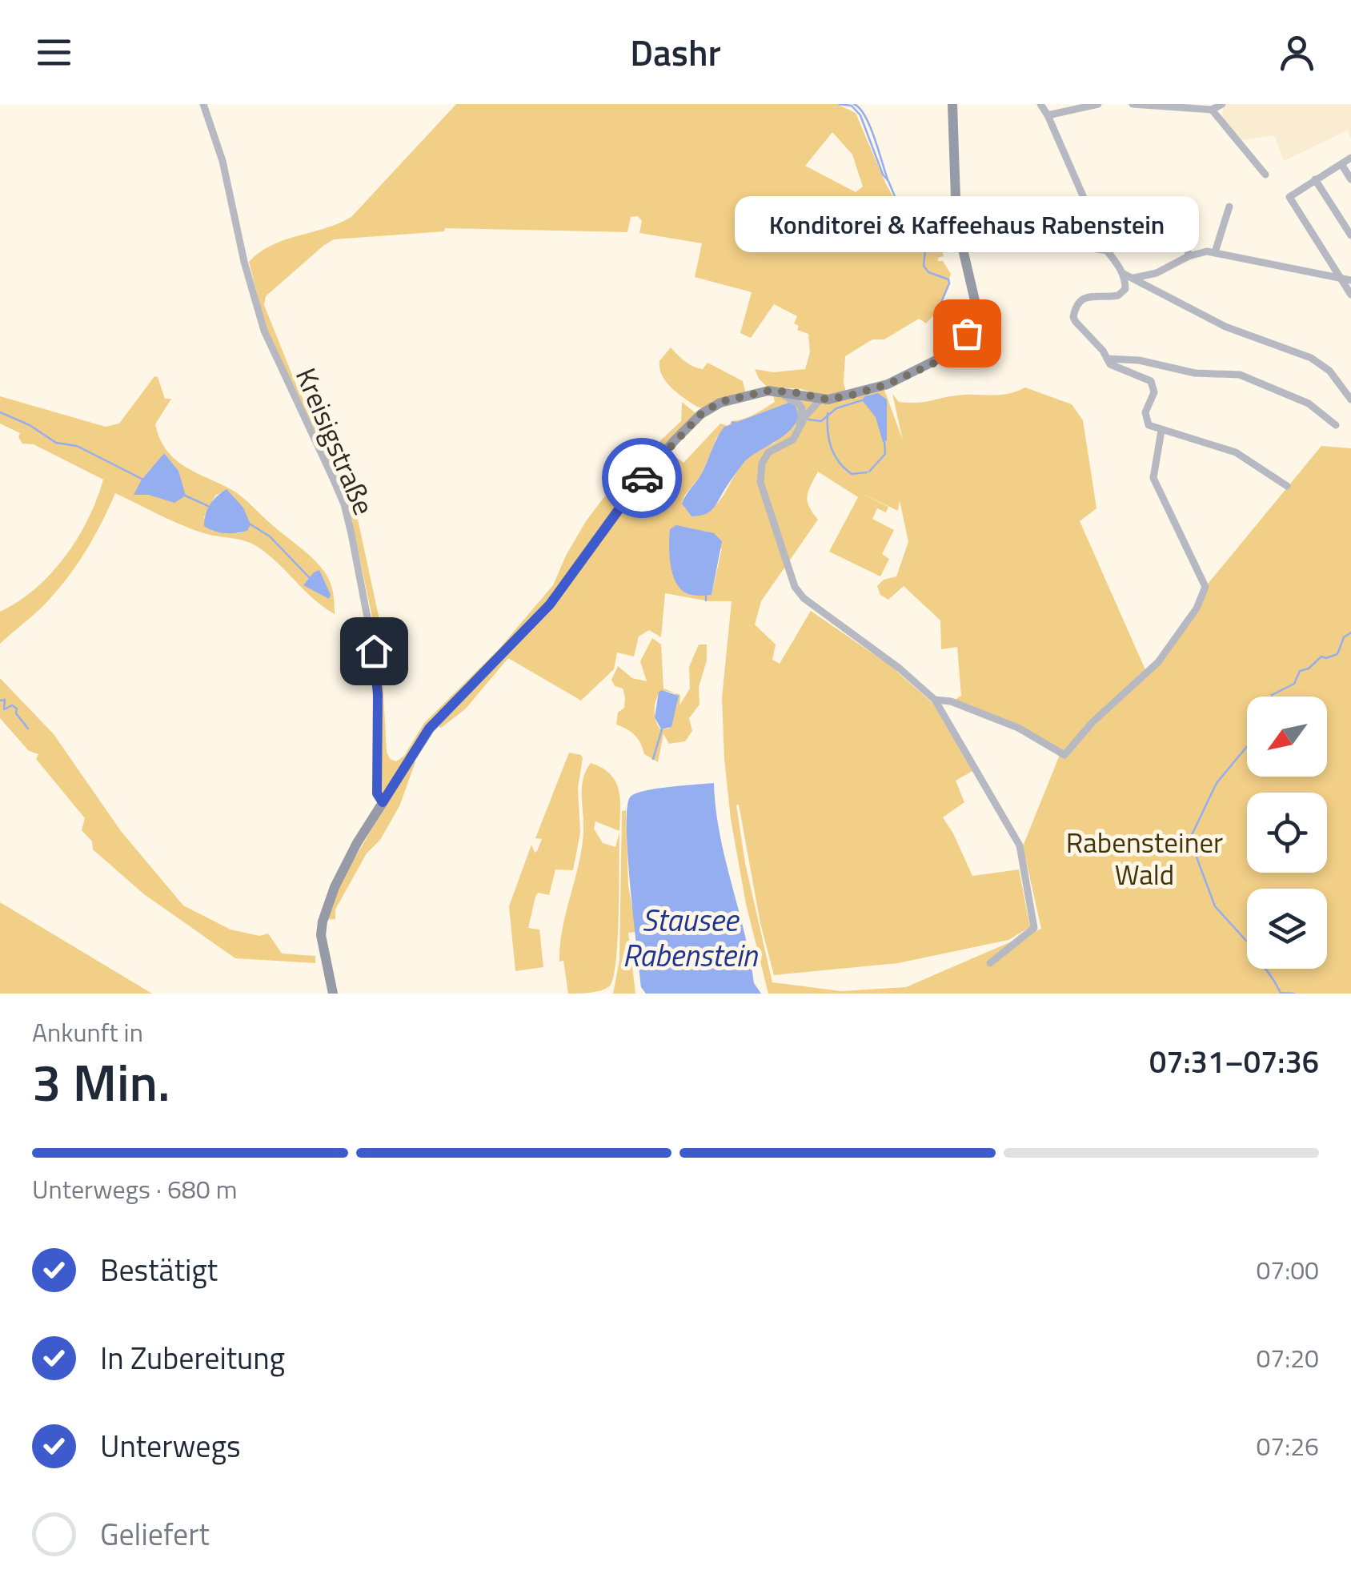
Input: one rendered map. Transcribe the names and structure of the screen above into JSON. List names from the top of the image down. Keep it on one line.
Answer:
{"streets":{"street":["Kreisigstraße"]},"water":["Stausee Rabenstein"],"parks":["Rabensteiner Wald"],"places":["Konditorei & Kaffeehaus Rabenstein"],"north":"bottom left","page":{"header":"Dashr","bubble":"Konditorei & Kaffeehaus Rabenstein","heading":["3 Min.","Ankunft in","07:31–07:36"],"bar":"Unterwegs · 680 m","list":[["Bestätigt","07:00"],["In Zubereitung","07:20"],["Unterwegs","07:26"],"Geliefert"]}}
